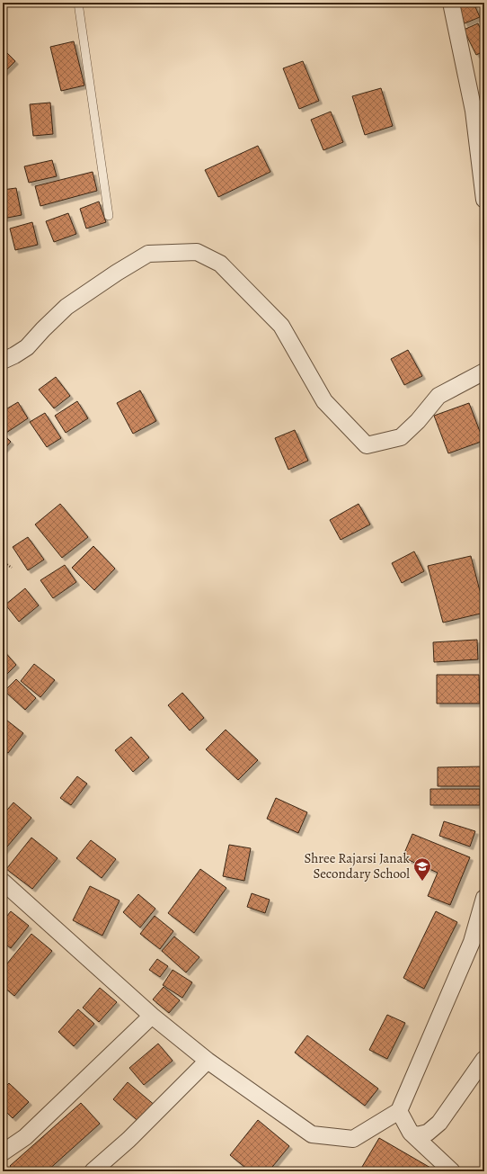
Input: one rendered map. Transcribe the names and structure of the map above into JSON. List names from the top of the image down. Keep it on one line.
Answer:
{"places":{"school or university":["Shree Rajarsi Janak Secondary School"]}}
